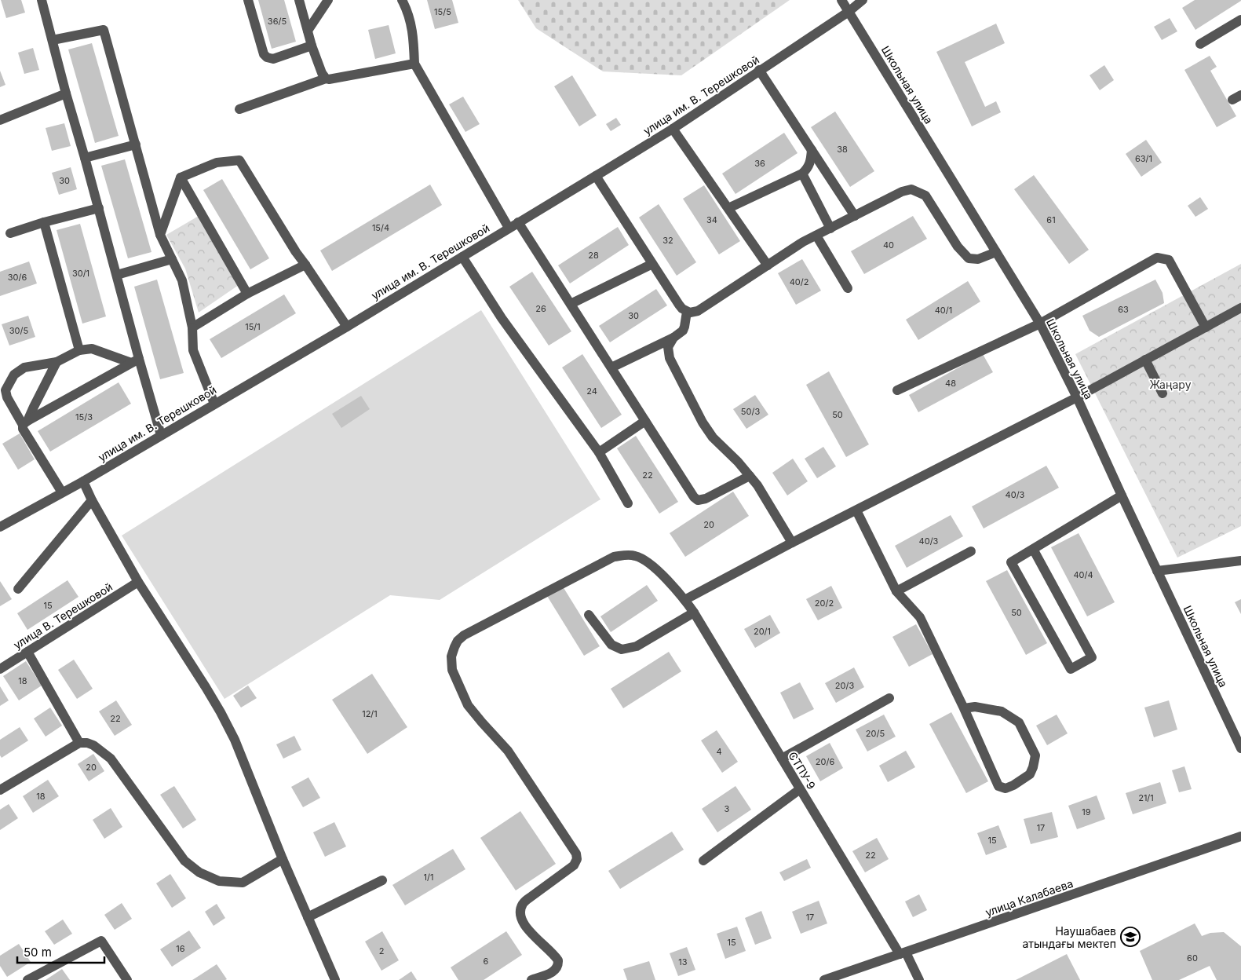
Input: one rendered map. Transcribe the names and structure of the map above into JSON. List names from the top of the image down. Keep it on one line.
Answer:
{"streets":{"street":["Школьная улица","улица им. В. Терешковой","улица В. Терешковой","СТПУ-9","улица Калабаева"]},"crossings":[["Школьная улица","улица им. В. Терешковой"],["СТПУ-9","улица Калабаева"]],"parks":["Жаңару"],"places":{"school or university":["Наушабаев атындағы мектеп"]},"house_numbers":["15/5","36/5","38","63/1","36","30","34","61","15/4","32","40","28","30/1","30/6","40/2","26","63","40/1","30","15/1","30/5","48","24","50/3","50","15/3","22","40/3","20","40/3","40/4","20/2","15","50","20/1","18","20/3","12/1","22","20/5","4","20/6","20","18","21/1","3","19","17","15","22","1/1","17","15","16","2","60","6","13"],"scale_bar":"50 m"}
